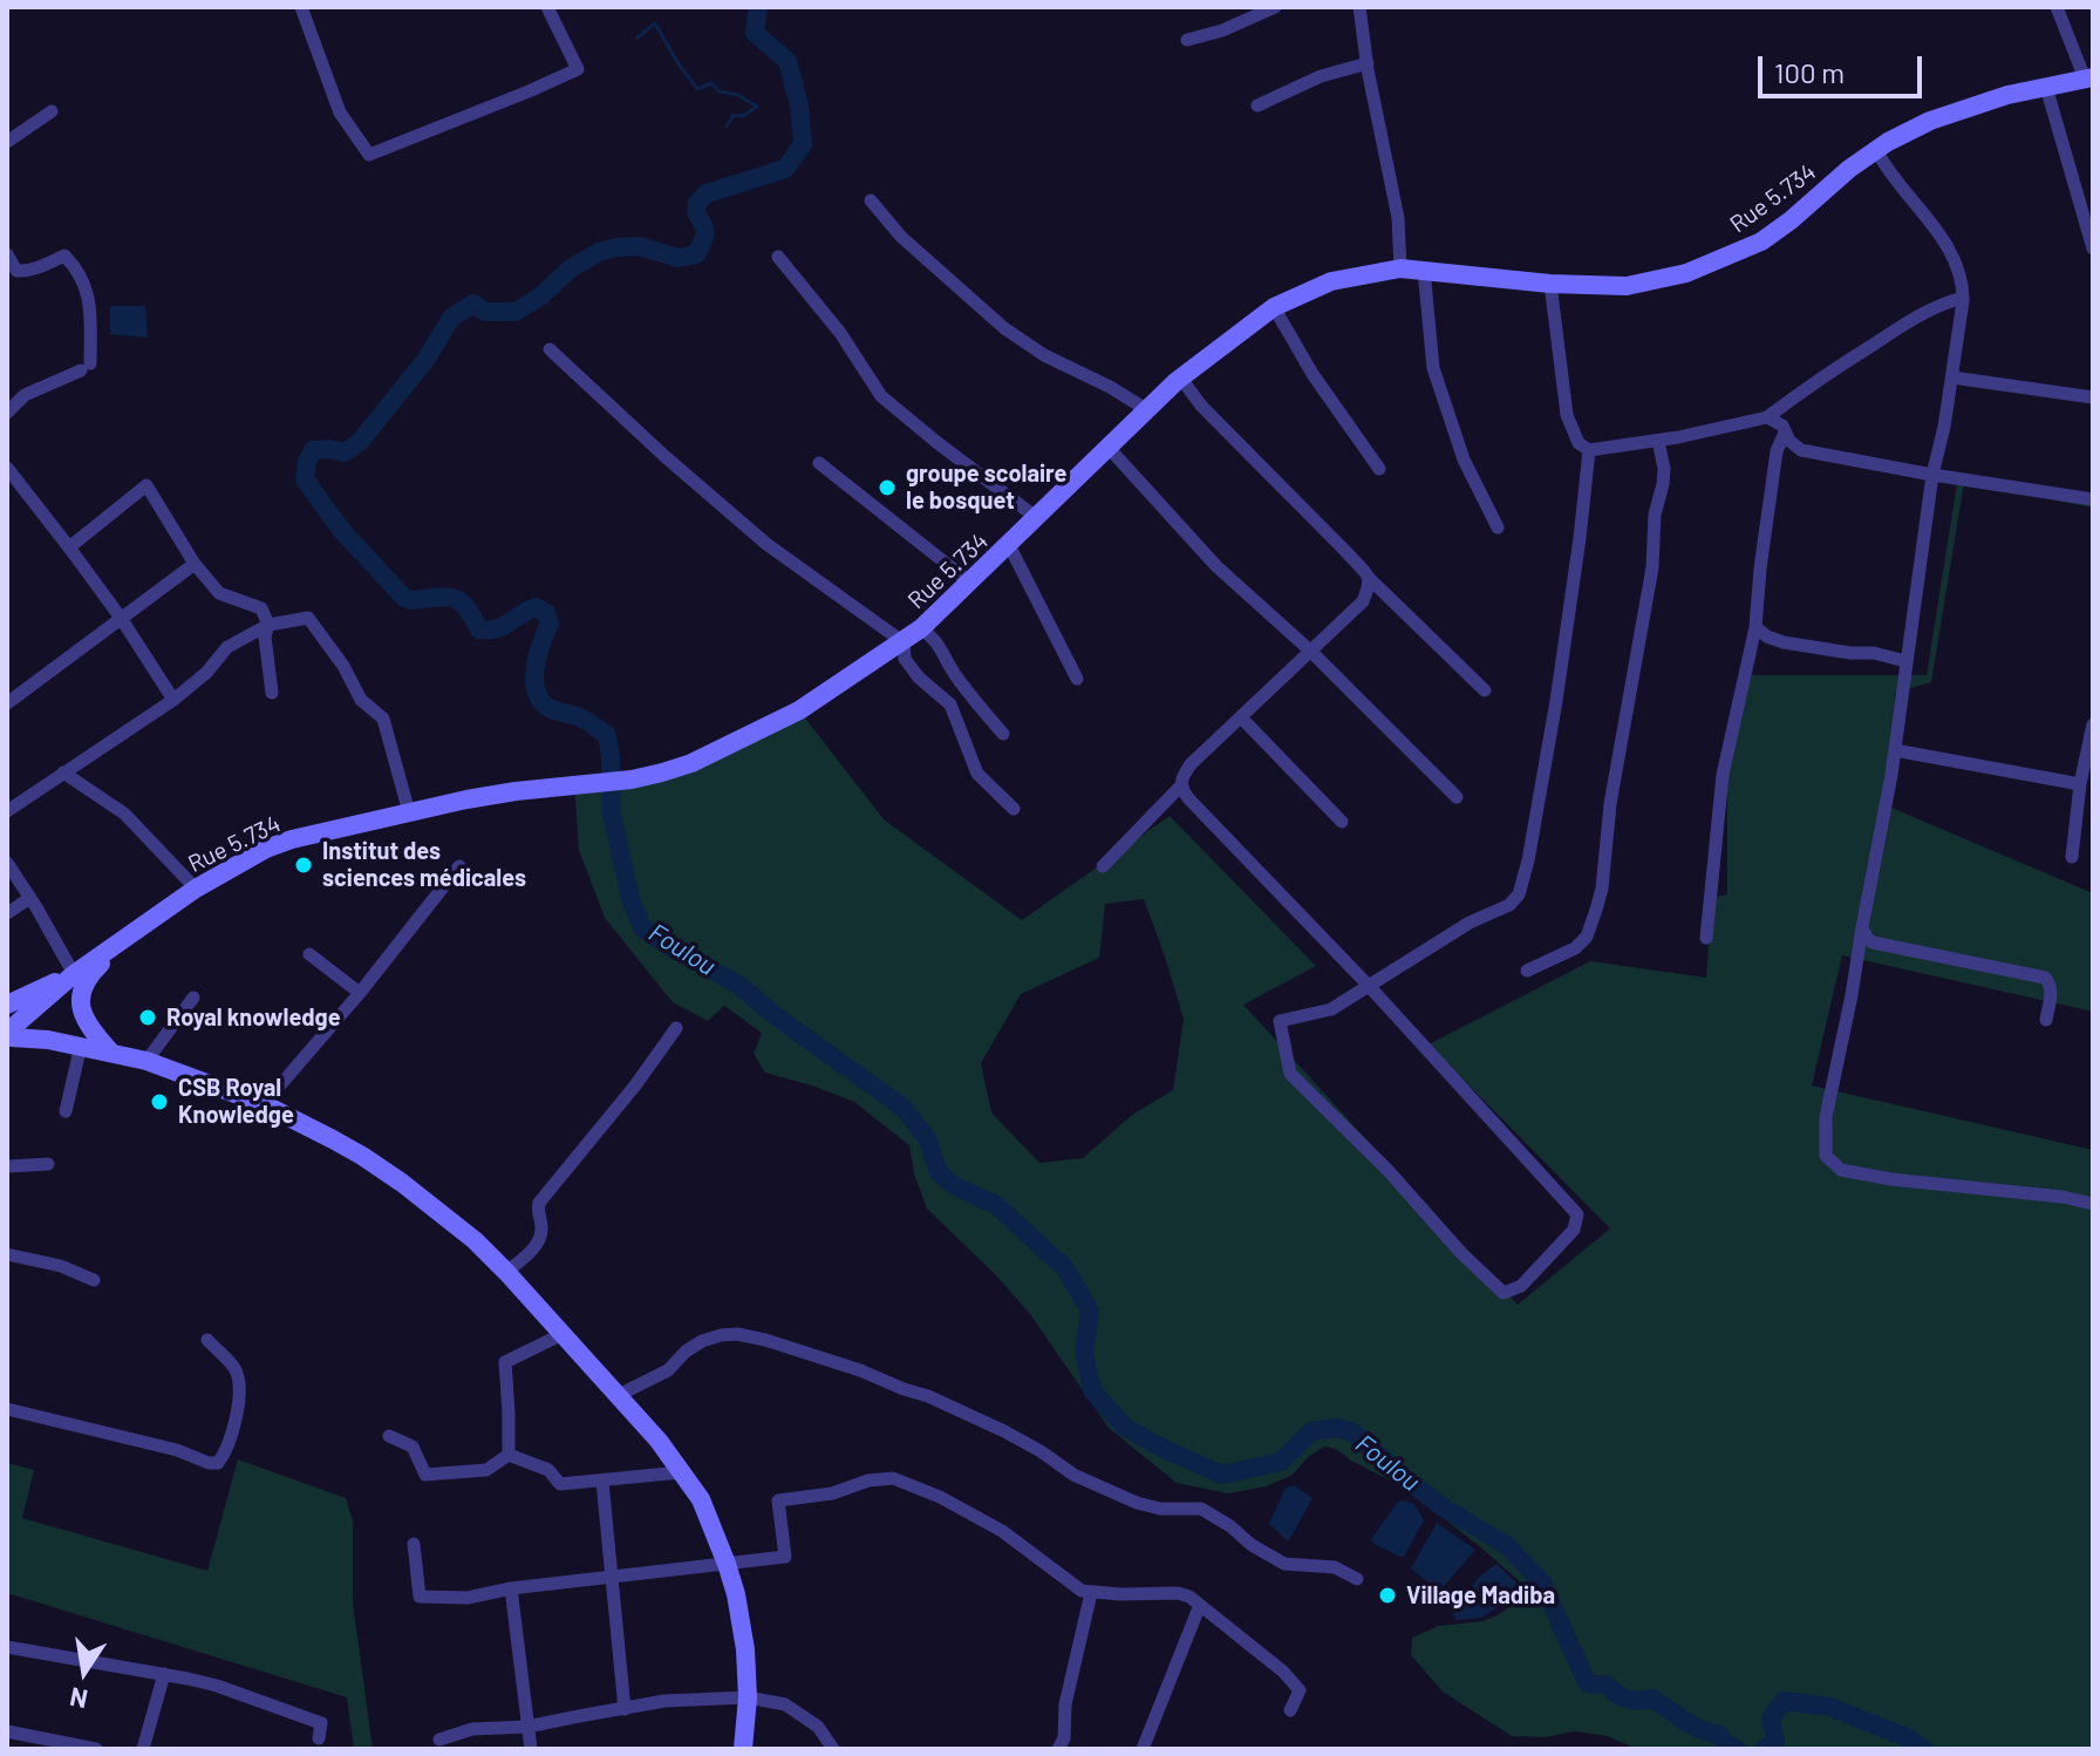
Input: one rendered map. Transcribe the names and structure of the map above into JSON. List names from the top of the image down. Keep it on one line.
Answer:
{"streets":{"street":["Rue 5.734"]},"water":["Foulou"],"places":["groupe scolaire le bosquet","Institut des sciences médicales","Royal knowledge","CSB Royal Knowledge","Village Madiba"],"scale_bar":"100 m","north":"bottom"}
